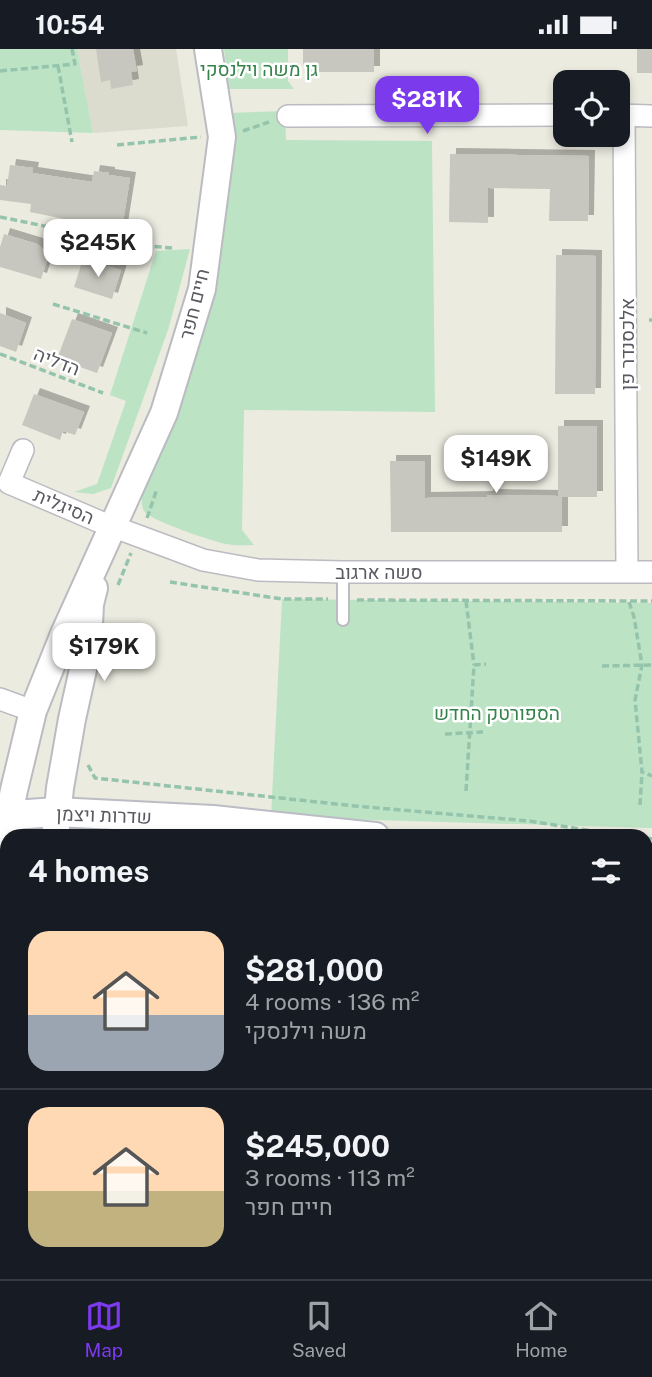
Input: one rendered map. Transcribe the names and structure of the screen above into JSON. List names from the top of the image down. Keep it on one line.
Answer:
{"streets":{"main road":["שדרות ויצמן"],"street":["חיים חפר","אלכסנדר פן","הסיגלית","סשה ארגוב"],"path":["הדליה"]},"crossings":[["חיים חפר","הסיגלית"],["חיים חפר","סשה ארגוב"],["חיים חפר","שדרות ויצמן"],["אלכסנדר פן","סשה ארגוב"],["הסיגלית","סשה ארגוב"]],"parks":["גן משה וילנסקי","הספורטק החדש"],"page":{"status":"10:54","price":["$281K","$245K","$149K","$179K"],"heading":"4 homes","list":[{"name":"$281,000","note":"4 rooms · 136 m² · משה וילנסקי"},{"name":"$245,000","note":"3 rooms · 113 m² · חיים חפר"}],"tabs":["Map","Saved","Home"]}}
